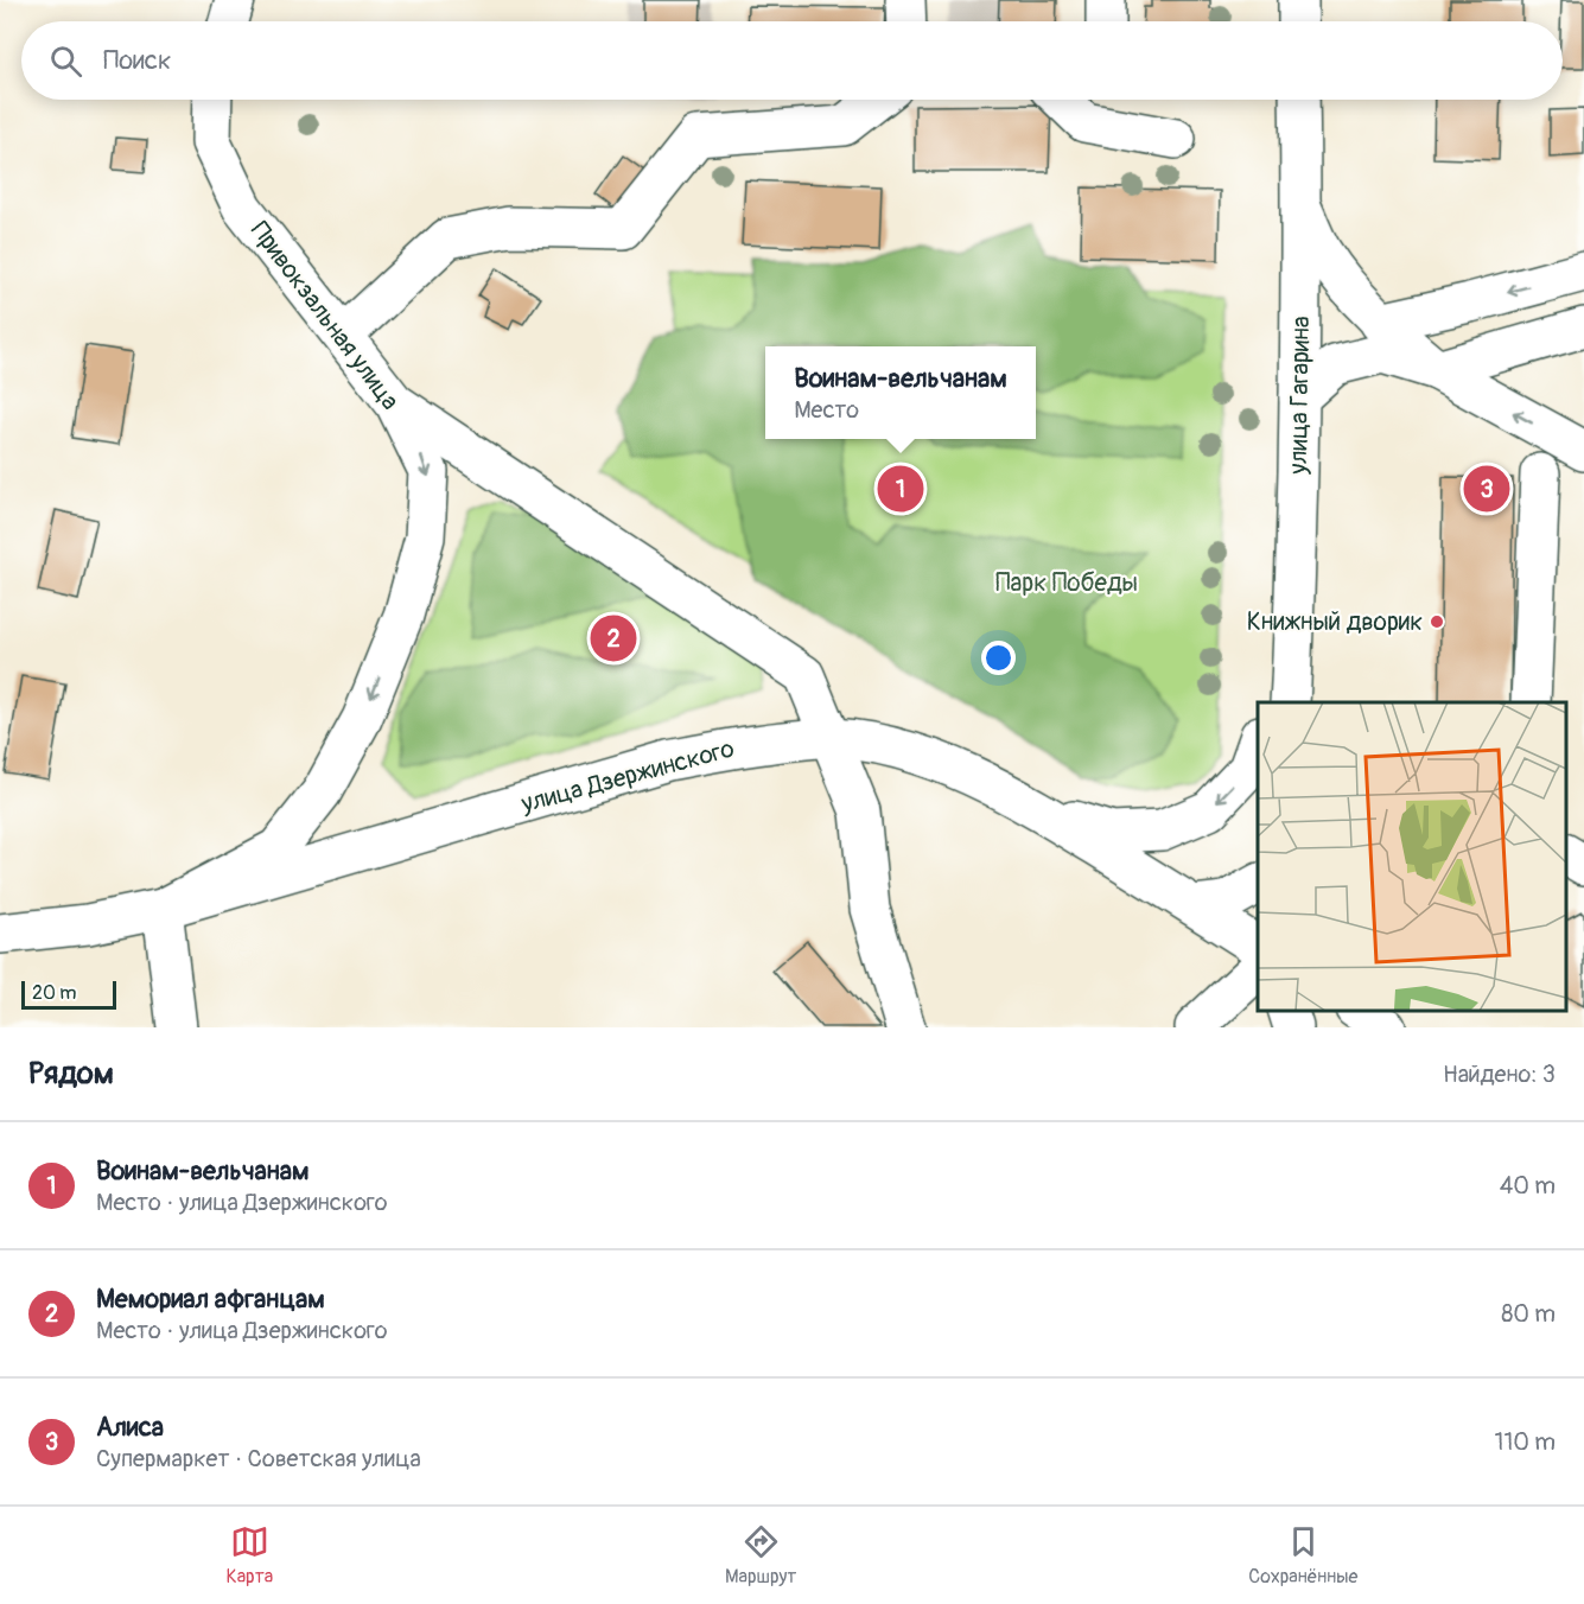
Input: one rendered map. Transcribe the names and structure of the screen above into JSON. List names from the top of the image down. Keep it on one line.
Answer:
{"streets":{"street":["Привокзальная улица","улица Гагарина","улица Дзержинского"]},"crossings":[["Привокзальная улица","улица Дзержинского"]],"one_way":["Привокзальная улица"],"parks":["Парк Победы"],"places":["Книжный дворик"],"scale_bar":"20 m","page":{"search":"Поиск","popup":["Воинам-вельчанам","Место"],"pins":["1","3","2"],"scale":"20 m","heading":["Рядом","Найдено: 3"],"list":[{"mark":"1","name":"Воинам-вельчанам","note":"Место · улица Дзержинского","value":"40 m"},{"mark":"2","name":"Мемориал афганцам","note":"Место · улица Дзержинского","value":"80 m"},{"mark":"3","name":"Алиса","note":"Супермаркет · Советская улица","value":"110 m"}],"nav":["Карта","Маршрут","Сохранённые"]}}
